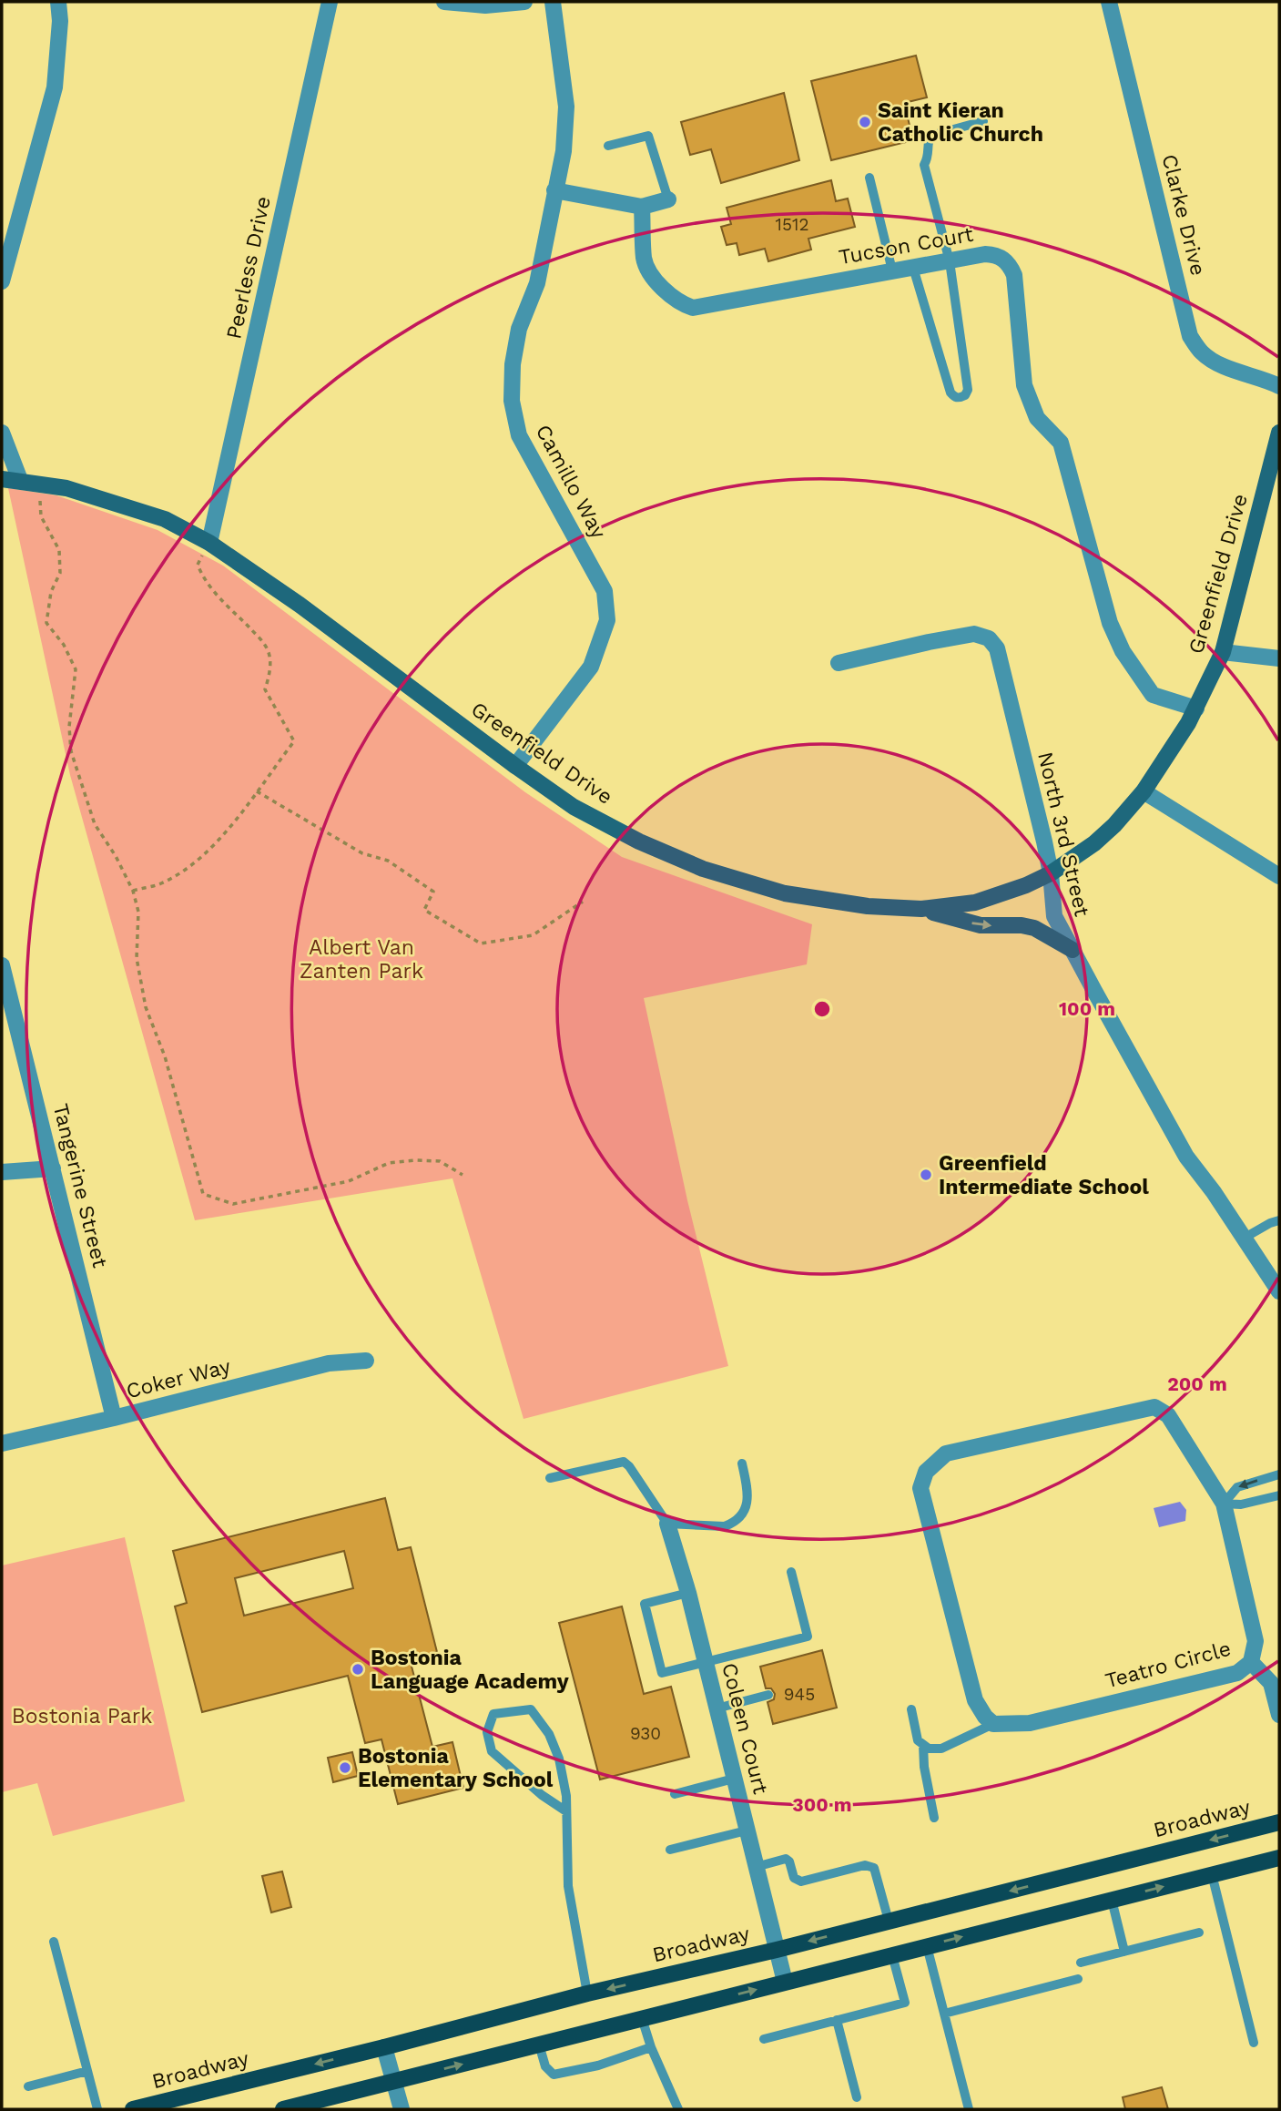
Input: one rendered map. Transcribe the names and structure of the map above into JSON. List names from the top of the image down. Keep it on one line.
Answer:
{"streets":{"main road":["Greenfield Drive","Broadway"],"street":["Clarke Drive","Tucson Court","Peerless Drive","Camillo Way","North 3rd Street","Tangerine Street","Coker Way","Teatro Circle","Coleen Court"]},"crossings":[["Tucson Court","Greenfield Drive"],["Peerless Drive","Greenfield Drive"],["Camillo Way","Greenfield Drive"],["Greenfield Drive","North 3rd Street"],["Tangerine Street","Coker Way"],["Coleen Court","Broadway"]],"parks":["Albert Van Zanten Park","Bostonia Park"],"places":["Saint Kieran Catholic Church","Greenfield Intermediate School","Bostonia Language Academy","Bostonia Elementary School"],"house_numbers":["1512","945","930"],"rings":["100 m","200 m","300 m"]}
